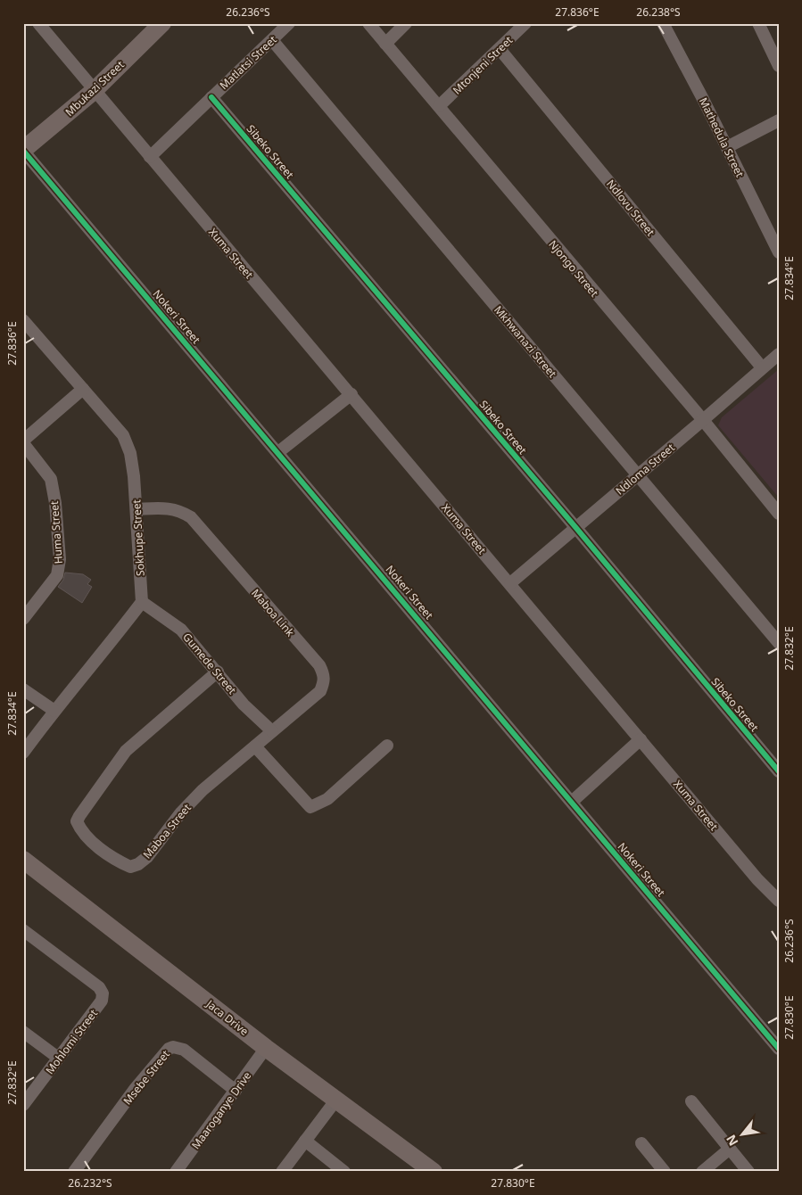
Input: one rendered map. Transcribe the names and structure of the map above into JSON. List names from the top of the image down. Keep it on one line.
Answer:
{"streets":{"street":["Matlatsi Street","Mtonjeni Street","Mbukazi Street","Mathedula Street","Sibeko Street","Ndlovu Street","Xuma Street","Njongo Street","Nokeri Street","Mkhwanazi Street","Ndloma Street","Huma Street","Sokhupe Street","Maboa Link","Gumede Street","Maboa Street","Jaca Drive","Mohlomi Street","Msebe Street","Maaroganye Drive"]},"crossings":[["Matlatsi Street","Sibeko Street"],["Matlatsi Street","Xuma Street"],["Matlatsi Street","Mkhwanazi Street"],["Mtonjeni Street","Ndlovu Street"],["Mtonjeni Street","Njongo Street"],["Mbukazi Street","Xuma Street"],["Mbukazi Street","Nokeri Street"],["Sibeko Street","Ndloma Street"],["Ndlovu Street","Ndloma Street"],["Xuma Street","Ndloma Street"],["Njongo Street","Ndloma Street"],["Mkhwanazi Street","Ndloma Street"],["Sokhupe Street","Maboa Link"],["Sokhupe Street","Gumede Street"],["Maboa Link","Gumede Street"],["Maboa Link","Maboa Street"],["Gumede Street","Maboa Street"],["Jaca Drive","Maaroganye Drive"],["Msebe Street","Maaroganye Drive"]],"north":"bottom left","coordinates":["26.236°S","27.836°E","26.238°S","27.834°E","27.832°E","27.830°E","26.232°S"]}
